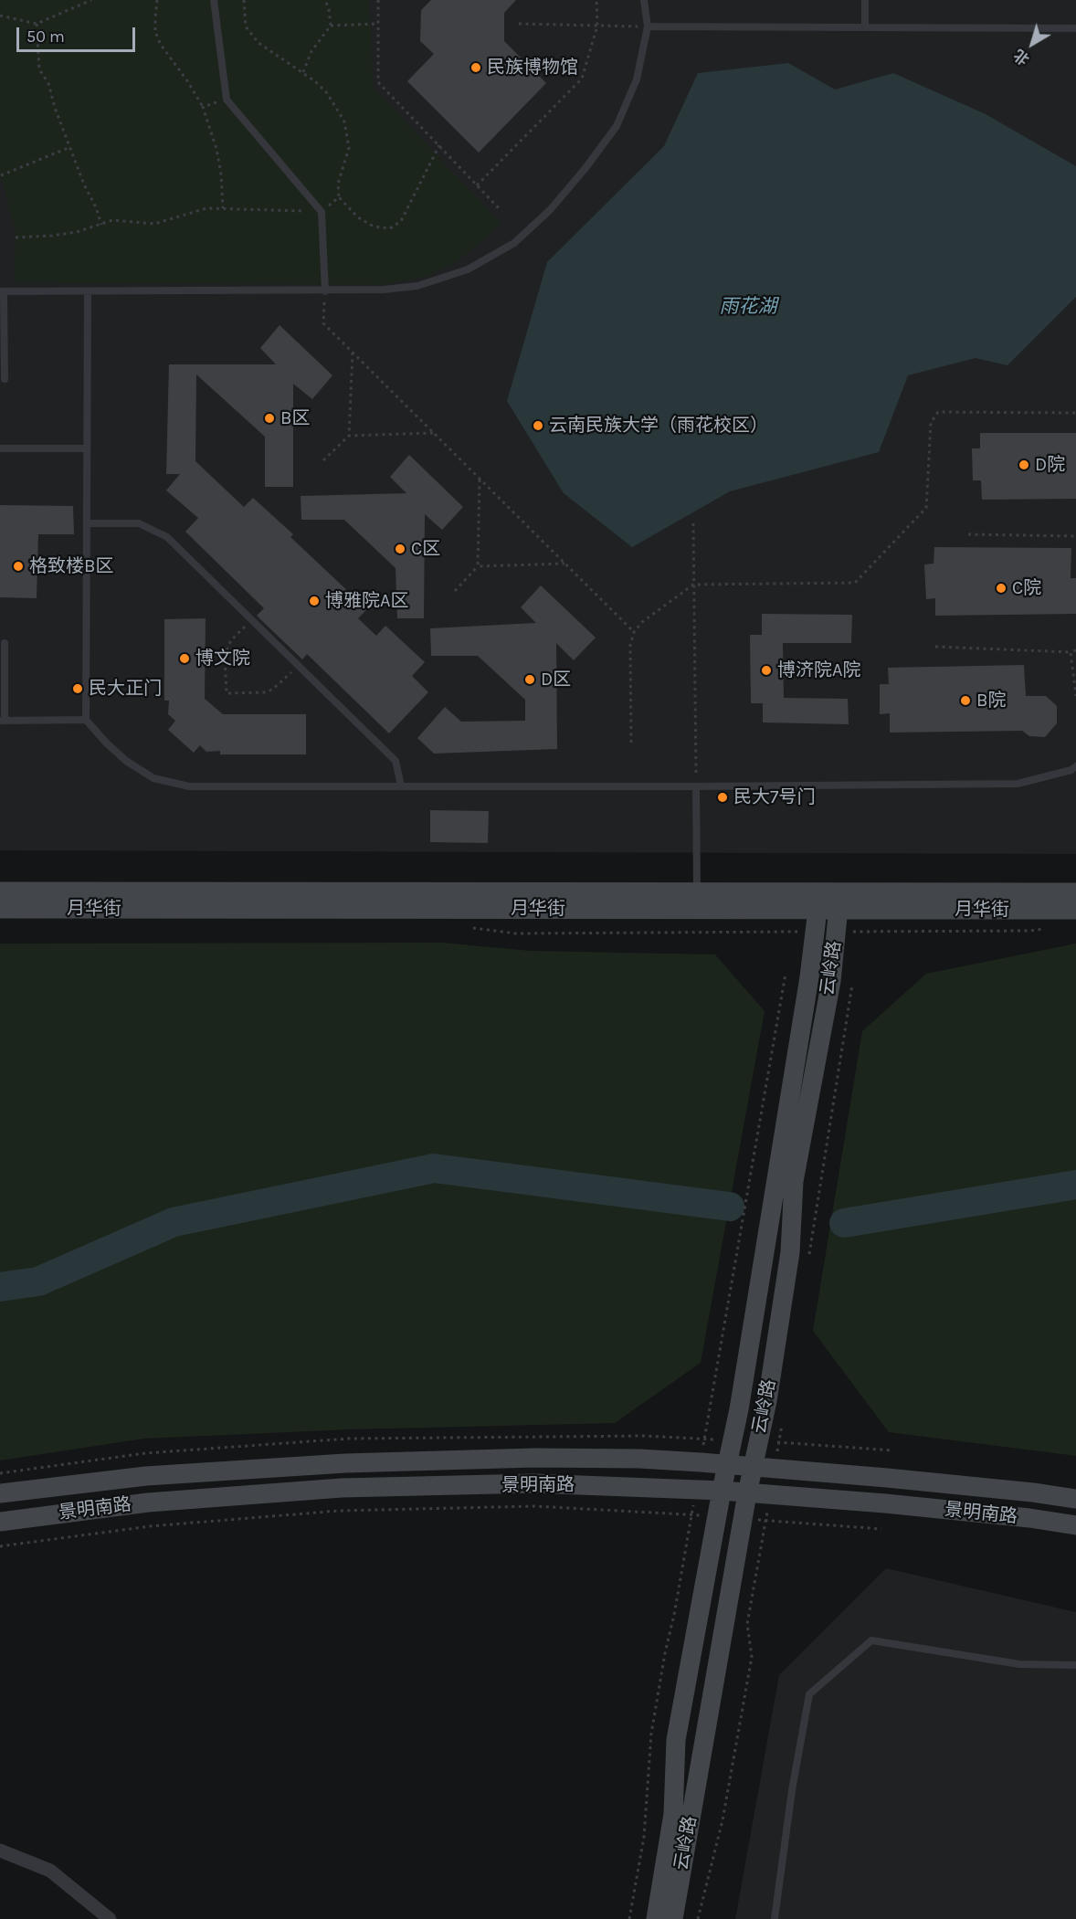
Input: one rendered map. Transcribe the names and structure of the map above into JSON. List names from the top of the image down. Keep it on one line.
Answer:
{"streets":{"street":["月华街","云岭路","景明南路"]},"crossings":[["月华街","云岭路"],["云岭路","景明南路"]],"water":["雨花湖"],"places":["民族博物馆","B区","云南民族大学（雨花校区）","D院","C区","格致楼B区","C院","博雅院A区","博文院","博济院A院","D区","民大正门","B院","民大7号门"],"scale_bar":"50 m","north":"bottom left"}
